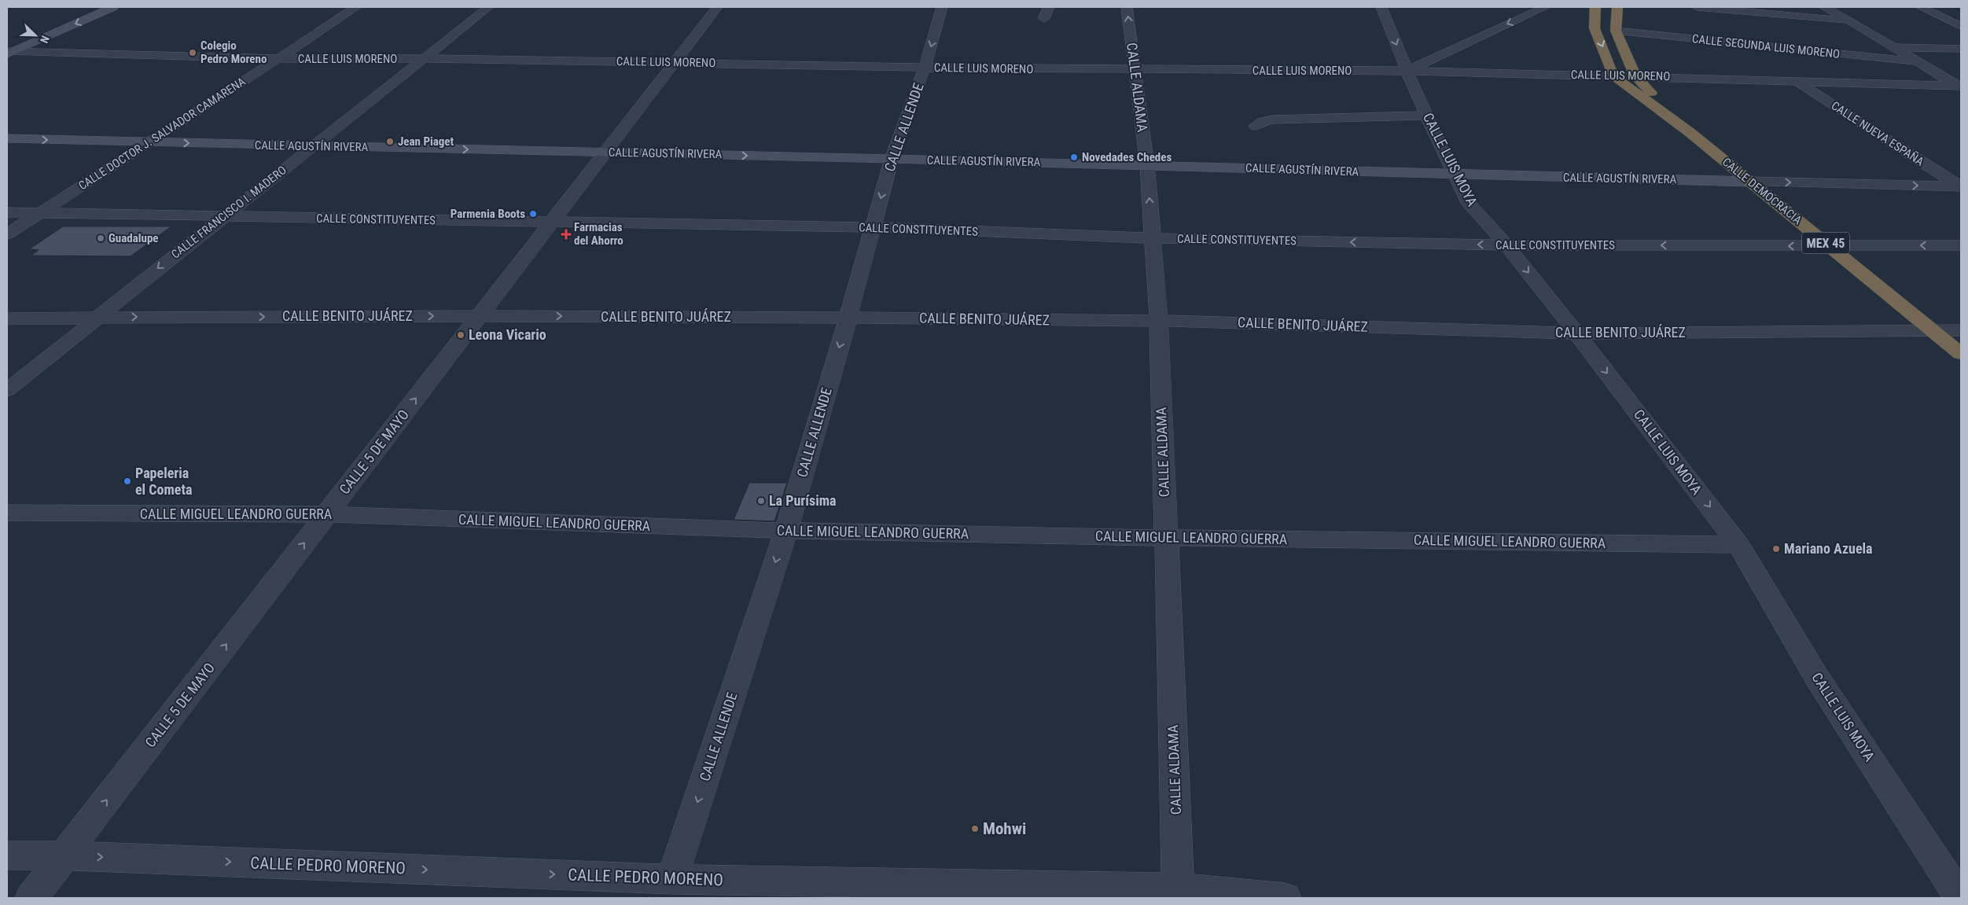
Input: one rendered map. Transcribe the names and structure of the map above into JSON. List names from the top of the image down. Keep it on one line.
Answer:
{"streets":{"highway":["CALLE DEMOCRACIA","MEX 45"],"main road":["CALLE AGUSTÍN RIVERA"],"street":["CALLE SEGUNDA LUIS MORENO","CALLE LUIS MORENO","CALLE ALDAMA","CALLE ALLENDE","CALLE DOCTOR J. SALVADOR CAMARENA","CALLE NUEVA ESPAÑA","CALLE LUIS MOYA","CALLE FRANCISCO I. MADERO","CALLE CONSTITUYENTES","CALLE BENITO JUÁREZ","CALLE 5 DE MAYO","CALLE MIGUEL LEANDRO GUERRA","CALLE PEDRO MORENO"]},"crossings":[["CALLE SEGUNDA LUIS MORENO","CALLE DEMOCRACIA"],["CALLE LUIS MORENO","CALLE ALDAMA"],["CALLE LUIS MORENO","CALLE ALLENDE"],["CALLE LUIS MORENO","CALLE DOCTOR J. SALVADOR CAMARENA"],["CALLE LUIS MORENO","CALLE NUEVA ESPAÑA"],["CALLE LUIS MORENO","CALLE LUIS MOYA"],["CALLE LUIS MORENO","CALLE DEMOCRACIA"],["CALLE LUIS MORENO","CALLE FRANCISCO I. MADERO"],["CALLE LUIS MORENO","CALLE 5 DE MAYO"],["CALLE ALDAMA","CALLE AGUSTÍN RIVERA"],["CALLE ALDAMA","CALLE CONSTITUYENTES"],["CALLE ALDAMA","CALLE BENITO JUÁREZ"],["CALLE ALDAMA","CALLE MIGUEL LEANDRO GUERRA"],["CALLE ALDAMA","CALLE PEDRO MORENO"],["CALLE ALLENDE","CALLE AGUSTÍN RIVERA"],["CALLE ALLENDE","CALLE CONSTITUYENTES"],["CALLE ALLENDE","CALLE BENITO JUÁREZ"],["CALLE ALLENDE","CALLE MIGUEL LEANDRO GUERRA"],["CALLE ALLENDE","CALLE PEDRO MORENO"],["CALLE DOCTOR J. SALVADOR CAMARENA","CALLE AGUSTÍN RIVERA"],["CALLE DOCTOR J. SALVADOR CAMARENA","CALLE CONSTITUYENTES"],["CALLE NUEVA ESPAÑA","CALLE AGUSTÍN RIVERA"],["CALLE AGUSTÍN RIVERA","CALLE LUIS MOYA"],["CALLE AGUSTÍN RIVERA","CALLE DEMOCRACIA"],["CALLE AGUSTÍN RIVERA","CALLE FRANCISCO I. MADERO"],["CALLE AGUSTÍN RIVERA","CALLE 5 DE MAYO"],["CALLE LUIS MOYA","CALLE CONSTITUYENTES"],["CALLE LUIS MOYA","CALLE BENITO JUÁREZ"],["CALLE LUIS MOYA","CALLE MIGUEL LEANDRO GUERRA"],["CALLE DEMOCRACIA","CALLE CONSTITUYENTES"],["CALLE DEMOCRACIA","CALLE BENITO JUÁREZ"],["CALLE FRANCISCO I. MADERO","CALLE CONSTITUYENTES"],["CALLE FRANCISCO I. MADERO","CALLE BENITO JUÁREZ"],["CALLE CONSTITUYENTES","CALLE 5 DE MAYO"],["CALLE BENITO JUÁREZ","CALLE 5 DE MAYO"],["CALLE 5 DE MAYO","CALLE MIGUEL LEANDRO GUERRA"],["CALLE 5 DE MAYO","CALLE PEDRO MORENO"]],"one_way":["CALLE ALLENDE","CALLE AGUSTÍN RIVERA","CALLE LUIS MOYA","CALLE CONSTITUYENTES","CALLE BENITO JUÁREZ","CALLE 5 DE MAYO","CALLE PEDRO MORENO"],"places":{"other":["Colegio Pedro Moreno","Jean Piaget","Novedades Chedes","Parmenia Boots","Guadalupe","Leona Vicario","Papeleria el Cometa","La Purísima","Mariano Azuela","Mohwi"],"health":["Farmacias del Ahorro"]},"north":"bottom right"}
